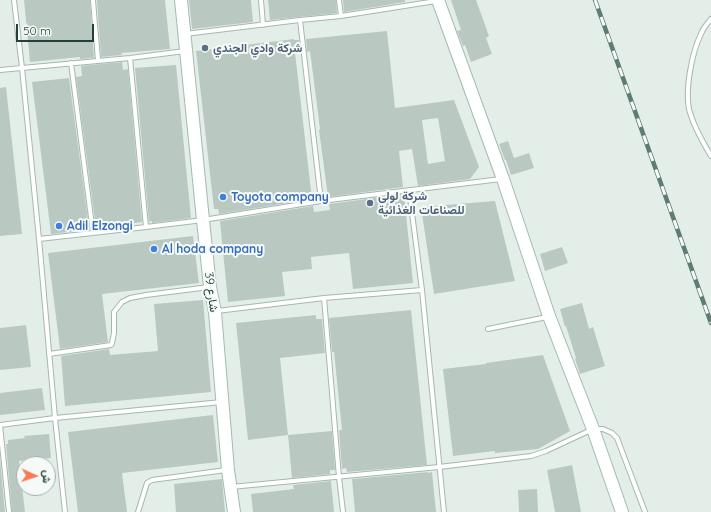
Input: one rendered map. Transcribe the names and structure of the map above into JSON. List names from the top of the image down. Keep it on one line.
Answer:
{"streets":{"street":["شارع 39"]},"places":["شركة وادي الجندي","Toyota company","شركة لولي للصناعات الغذائية","Adil Elzongi","Al hoda company"],"scale_bar":"50 m","north":"right"}
